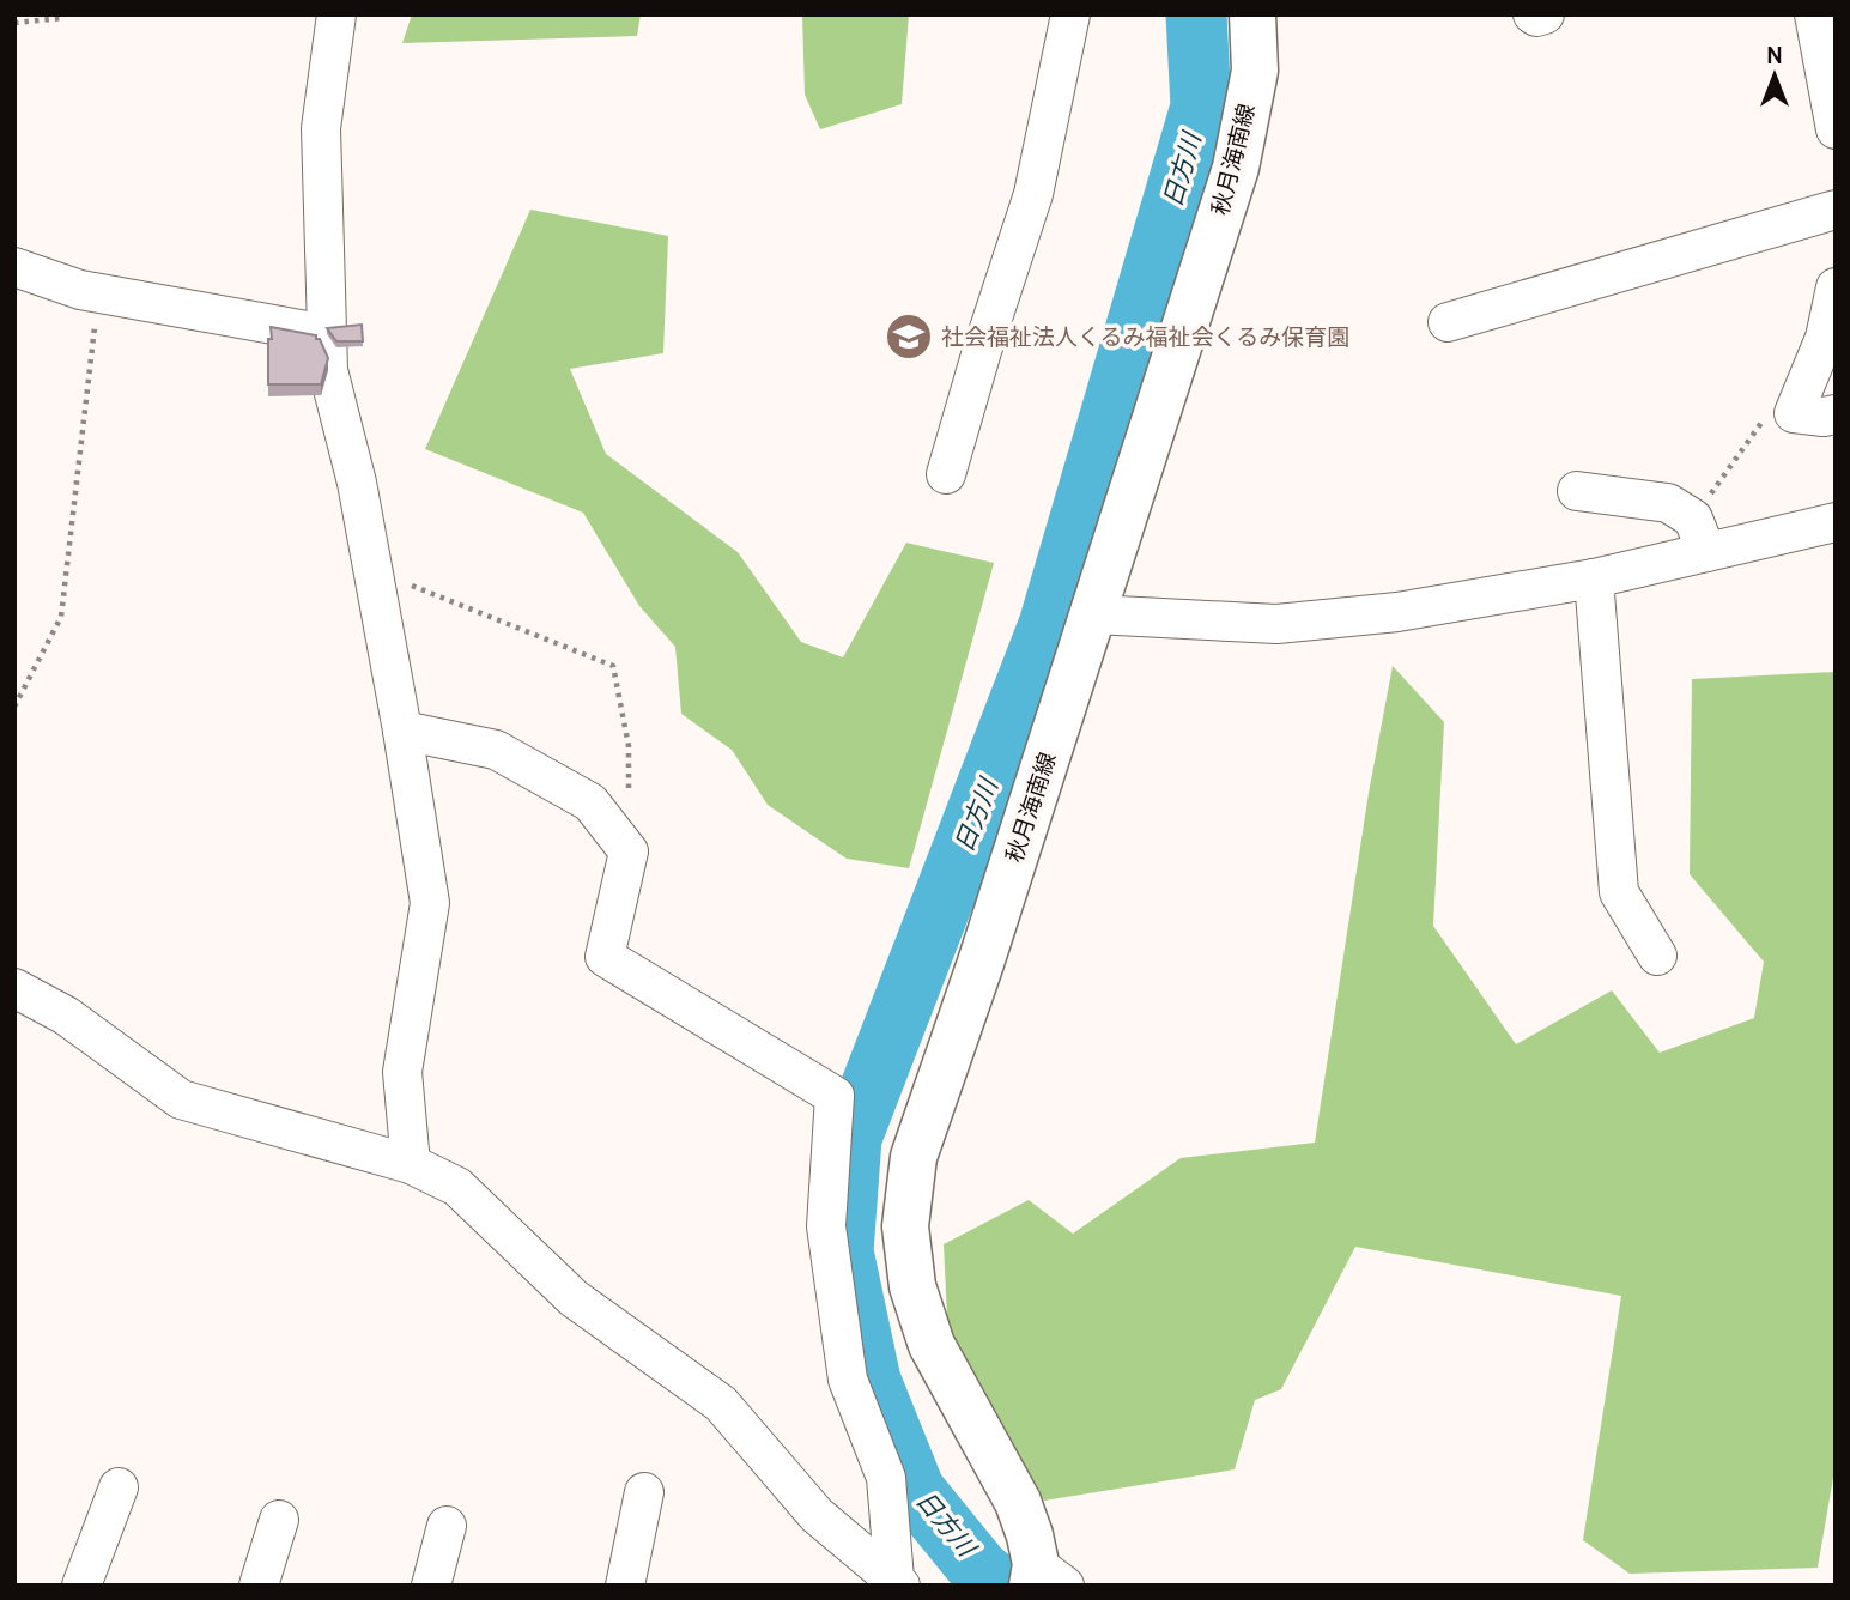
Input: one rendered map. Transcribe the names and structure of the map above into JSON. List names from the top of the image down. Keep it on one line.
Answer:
{"streets":{"main road":["秋月海南線"]},"water":["日方川"],"places":{"school or university":["社会福祉法人くるみ福祉会くるみ保育園"]},"north":"top"}
